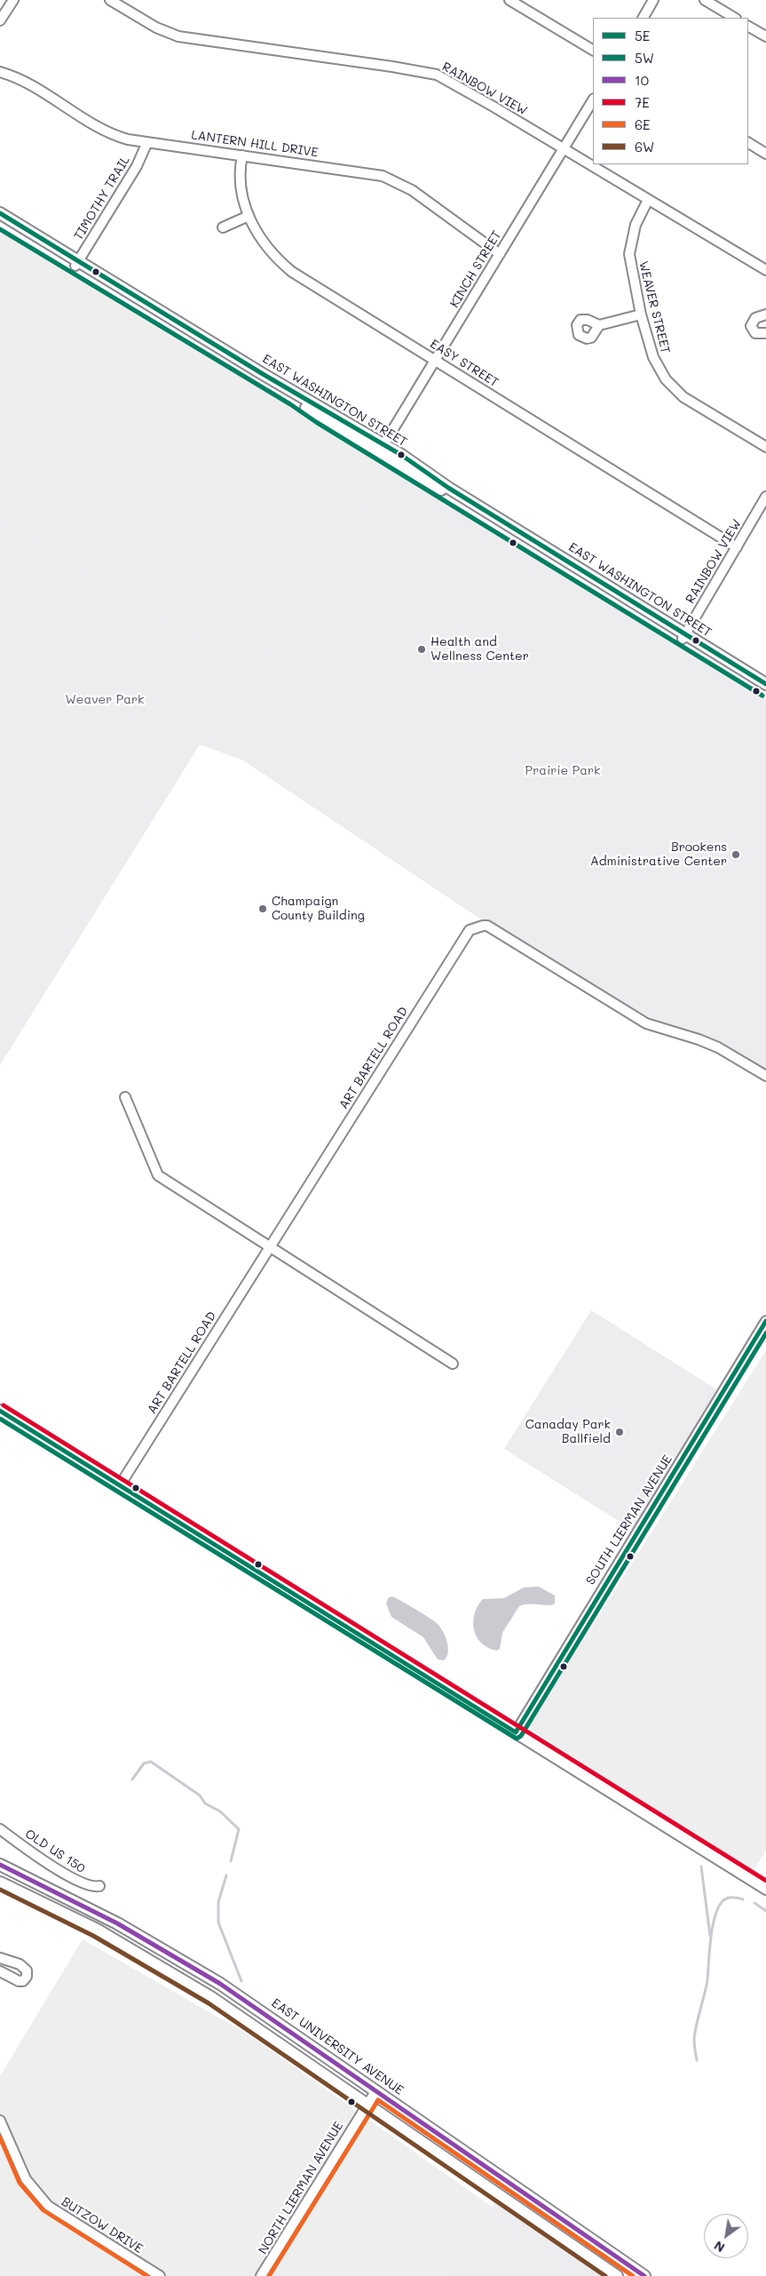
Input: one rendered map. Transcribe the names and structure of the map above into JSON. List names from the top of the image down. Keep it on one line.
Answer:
{"streets":{"main road":["EAST WASHINGTON STREET","EAST UNIVERSITY AVENUE"],"street":["RAINBOW VIEW","LANTERN HILL DRIVE","TIMOTHY TRAIL","KINCH STREET","WEAVER STREET","EASY STREET","ART BARTELL ROAD","SOUTH LIERMAN AVENUE","OLD US 150","NORTH LIERMAN AVENUE","BUTZOW DRIVE"]},"crossings":[["RAINBOW VIEW","KINCH STREET"],["RAINBOW VIEW","WEAVER STREET"],["RAINBOW VIEW","EASY STREET"],["RAINBOW VIEW","EAST WASHINGTON STREET"],["LANTERN HILL DRIVE","TIMOTHY TRAIL"],["LANTERN HILL DRIVE","KINCH STREET"],["LANTERN HILL DRIVE","EASY STREET"],["TIMOTHY TRAIL","EAST WASHINGTON STREET"],["KINCH STREET","EASY STREET"],["KINCH STREET","EAST WASHINGTON STREET"],["EAST UNIVERSITY AVENUE","NORTH LIERMAN AVENUE"]],"parks":["Weaver Park","Prairie Park"],"places":["Health and Wellness Center","Brookens Administrative Center","Champaign County Building","Canaday Park Ballfield"],"lines":["transit line 5E","transit line 5W","transit line 7E","transit line 10","transit line 6W","transit line 6E"],"legend":["5E","5W","10","7E","6E","6W"],"north":"bottom left"}
